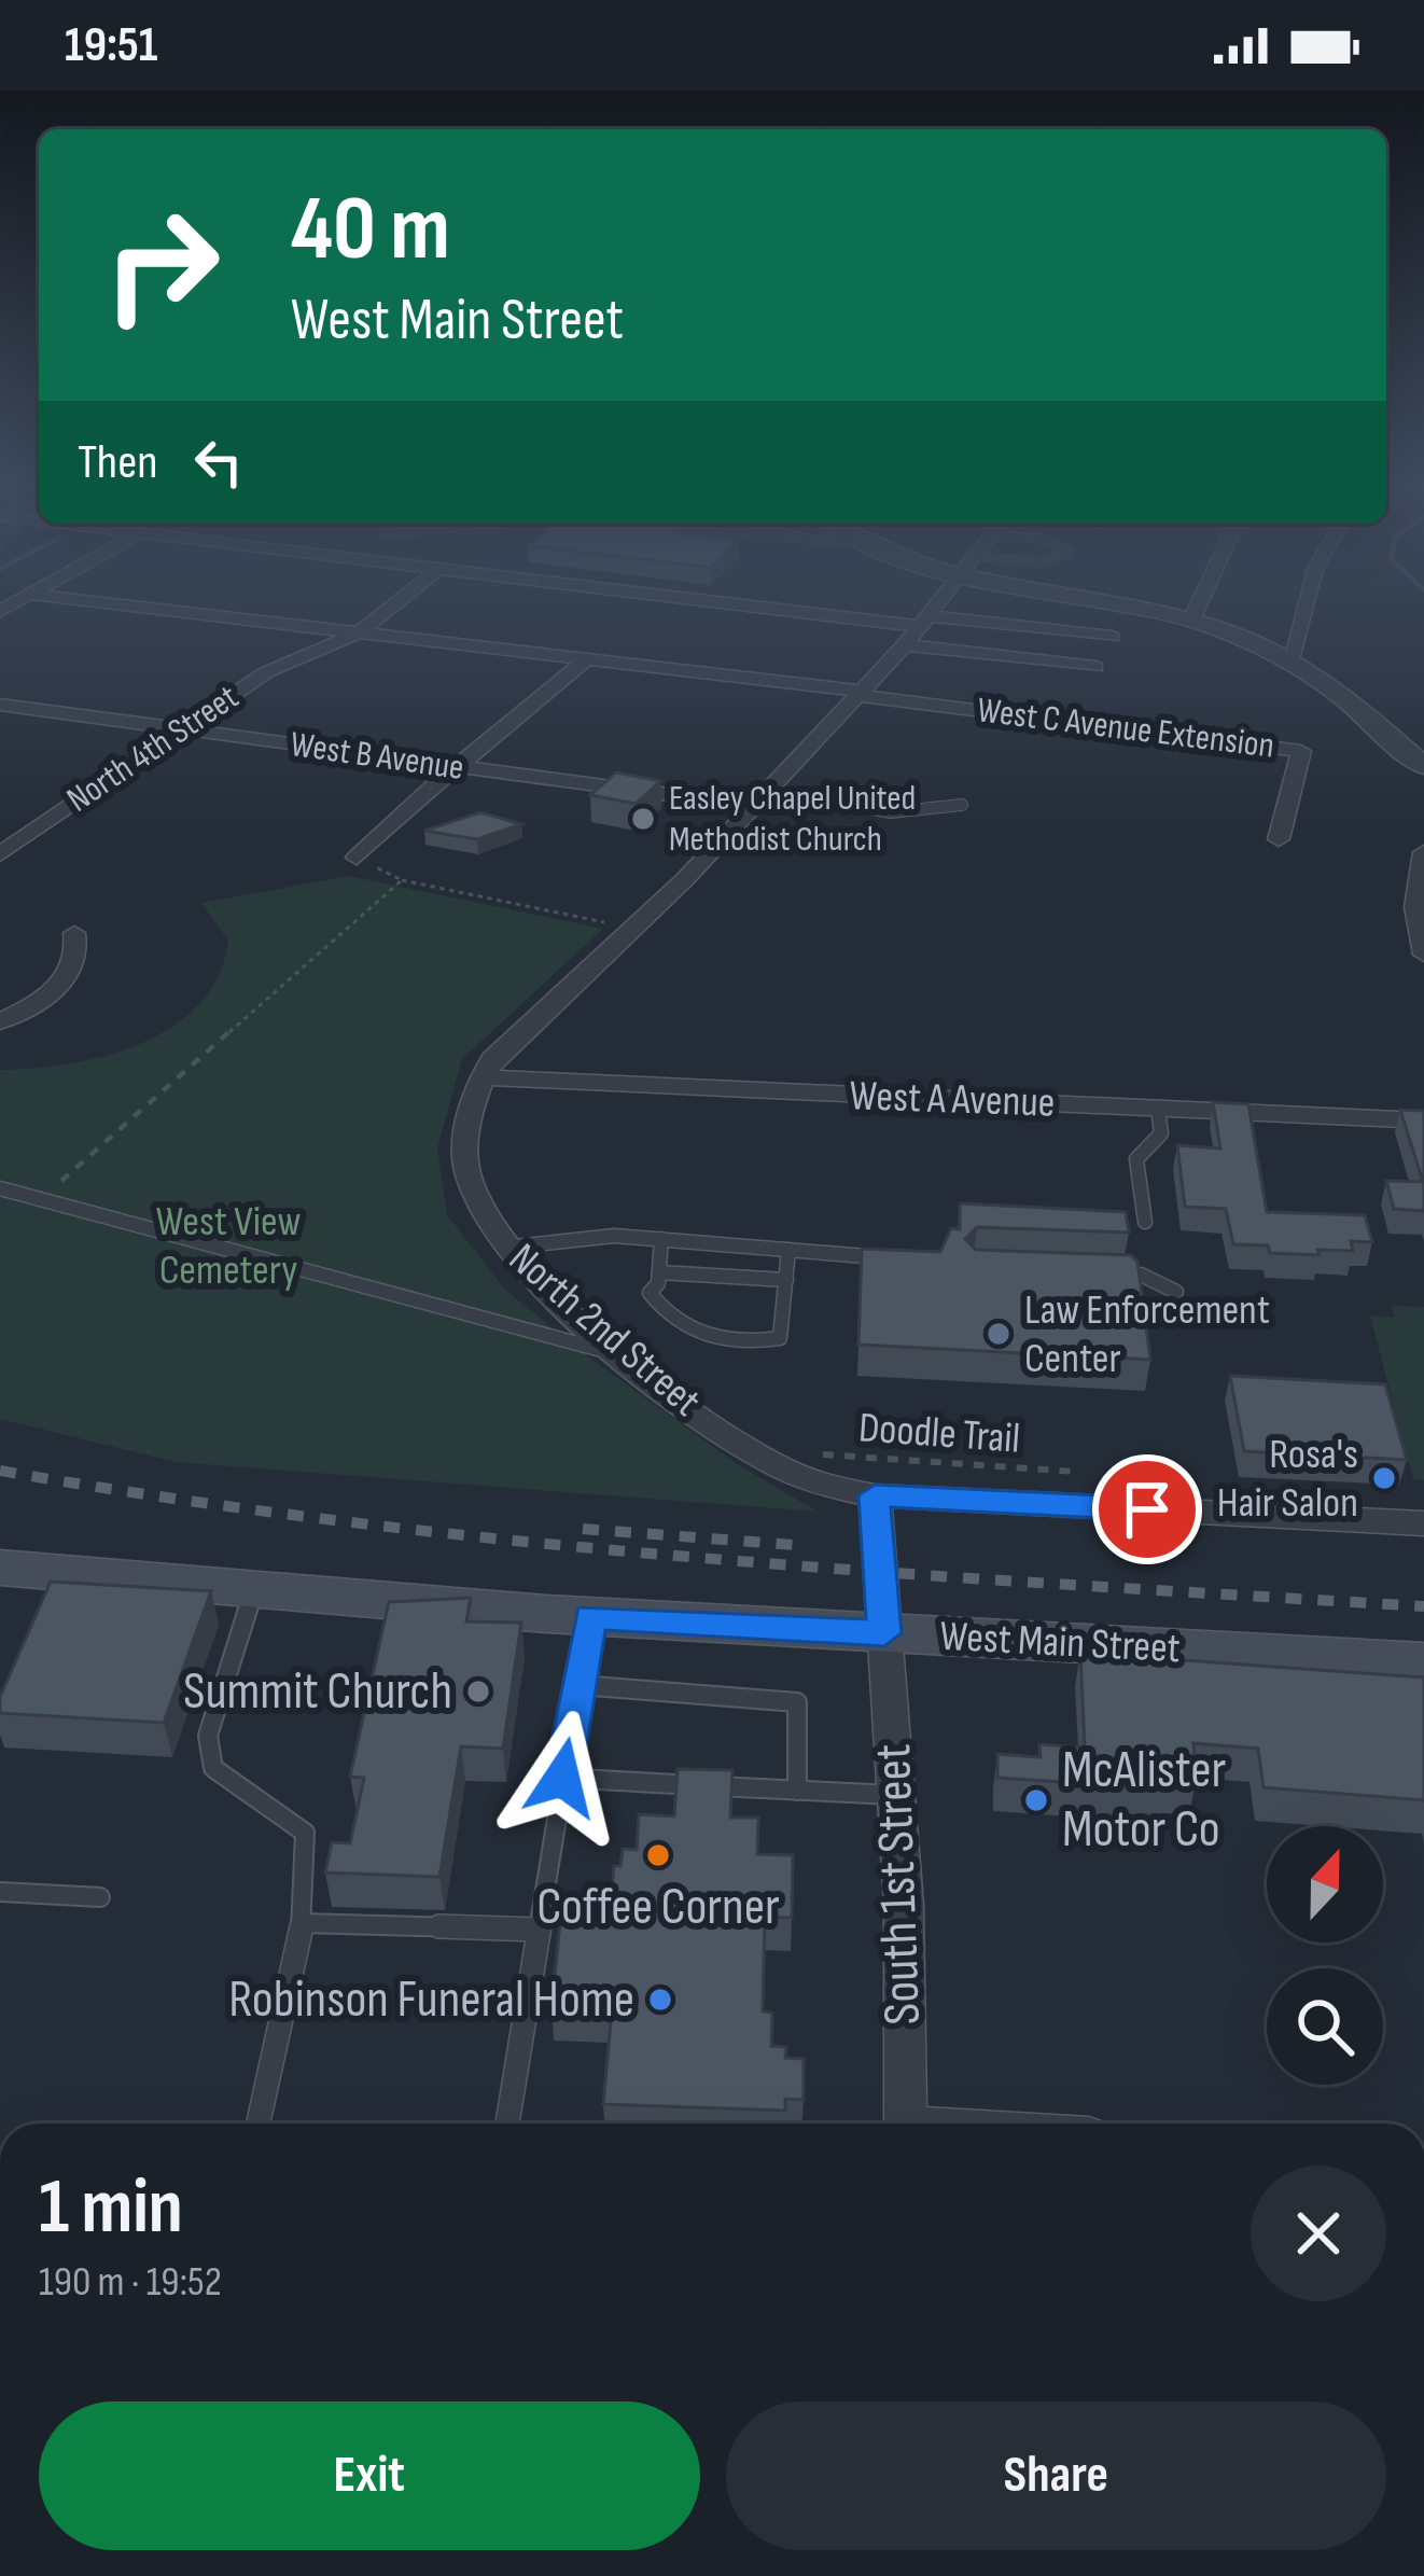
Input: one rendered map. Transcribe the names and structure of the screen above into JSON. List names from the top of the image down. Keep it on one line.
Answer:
{"streets":{"main road":["West Main Street"],"street":["West C Avenue Extension","North 4th Street","West B Avenue","West A Avenue","North 2nd Street","South 1st Street"],"path":["Doodle Trail"]},"crossings":[["North 4th Street","West B Avenue"],["West A Avenue","North 2nd Street"],["West Main Street","South 1st Street"]],"parks":["West View Cemetery"],"places":["Easley Chapel United Methodist Church","Law Enforcement Center","Rosa's Hair Salon","Summit Church","McAlister Motor Co","Coffee Corner","Robinson Funeral Home"],"north":"top","page":{"status":"19:51","turn":["40 m","West Main Street"],"then":"Then","heading":["1 min","190 m · 19:52"],"buttons":["Exit","Share"]}}
